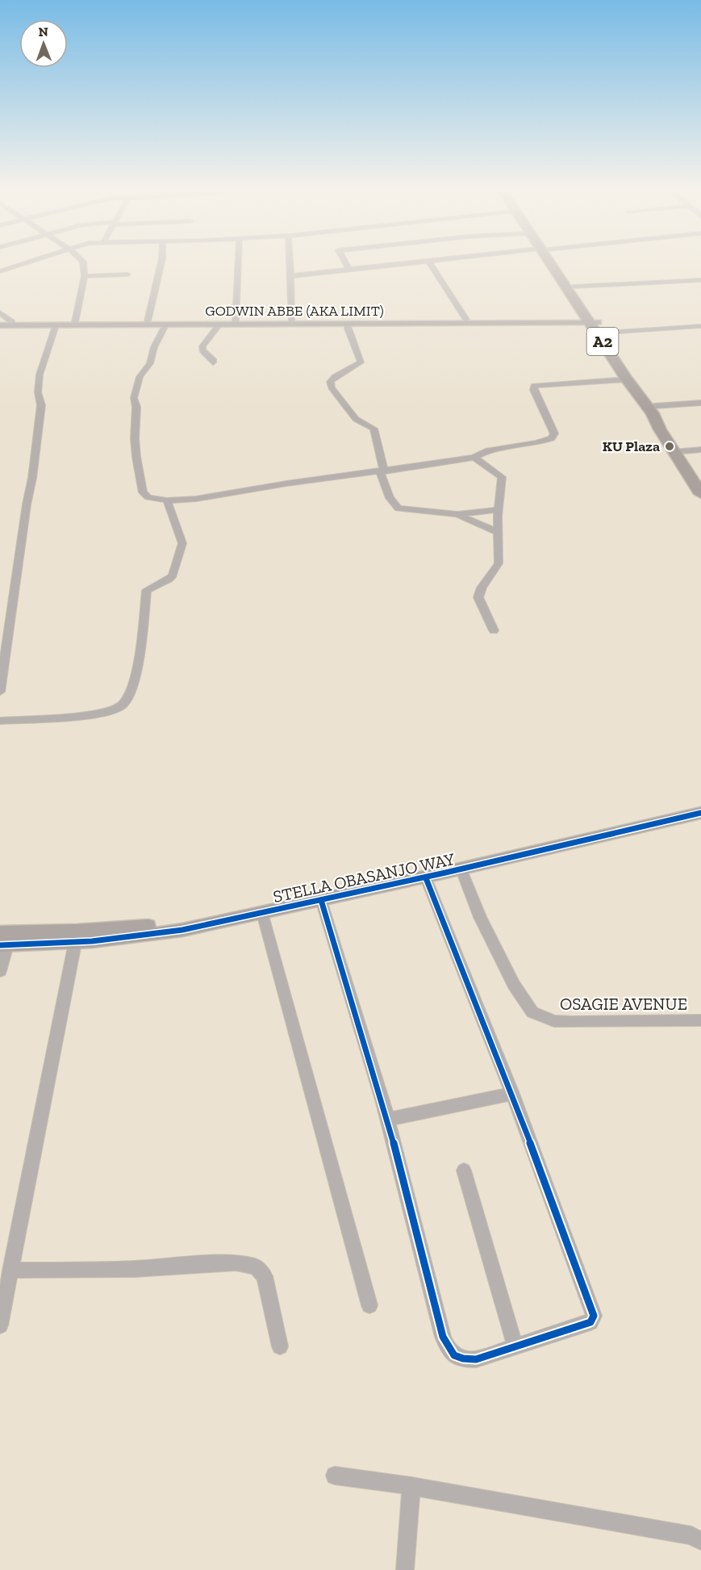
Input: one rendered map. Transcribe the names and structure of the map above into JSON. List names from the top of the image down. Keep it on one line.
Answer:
{"streets":{"highway":["A2"],"street":["GODWIN ABBE (AKA LIMIT)","STELLA OBASANJO WAY","OSAGIE AVENUE"]},"crossings":[["GODWIN ABBE (AKA LIMIT)","A2"],["STELLA OBASANJO WAY","OSAGIE AVENUE"]],"places":["KU Plaza"],"north":"top"}
